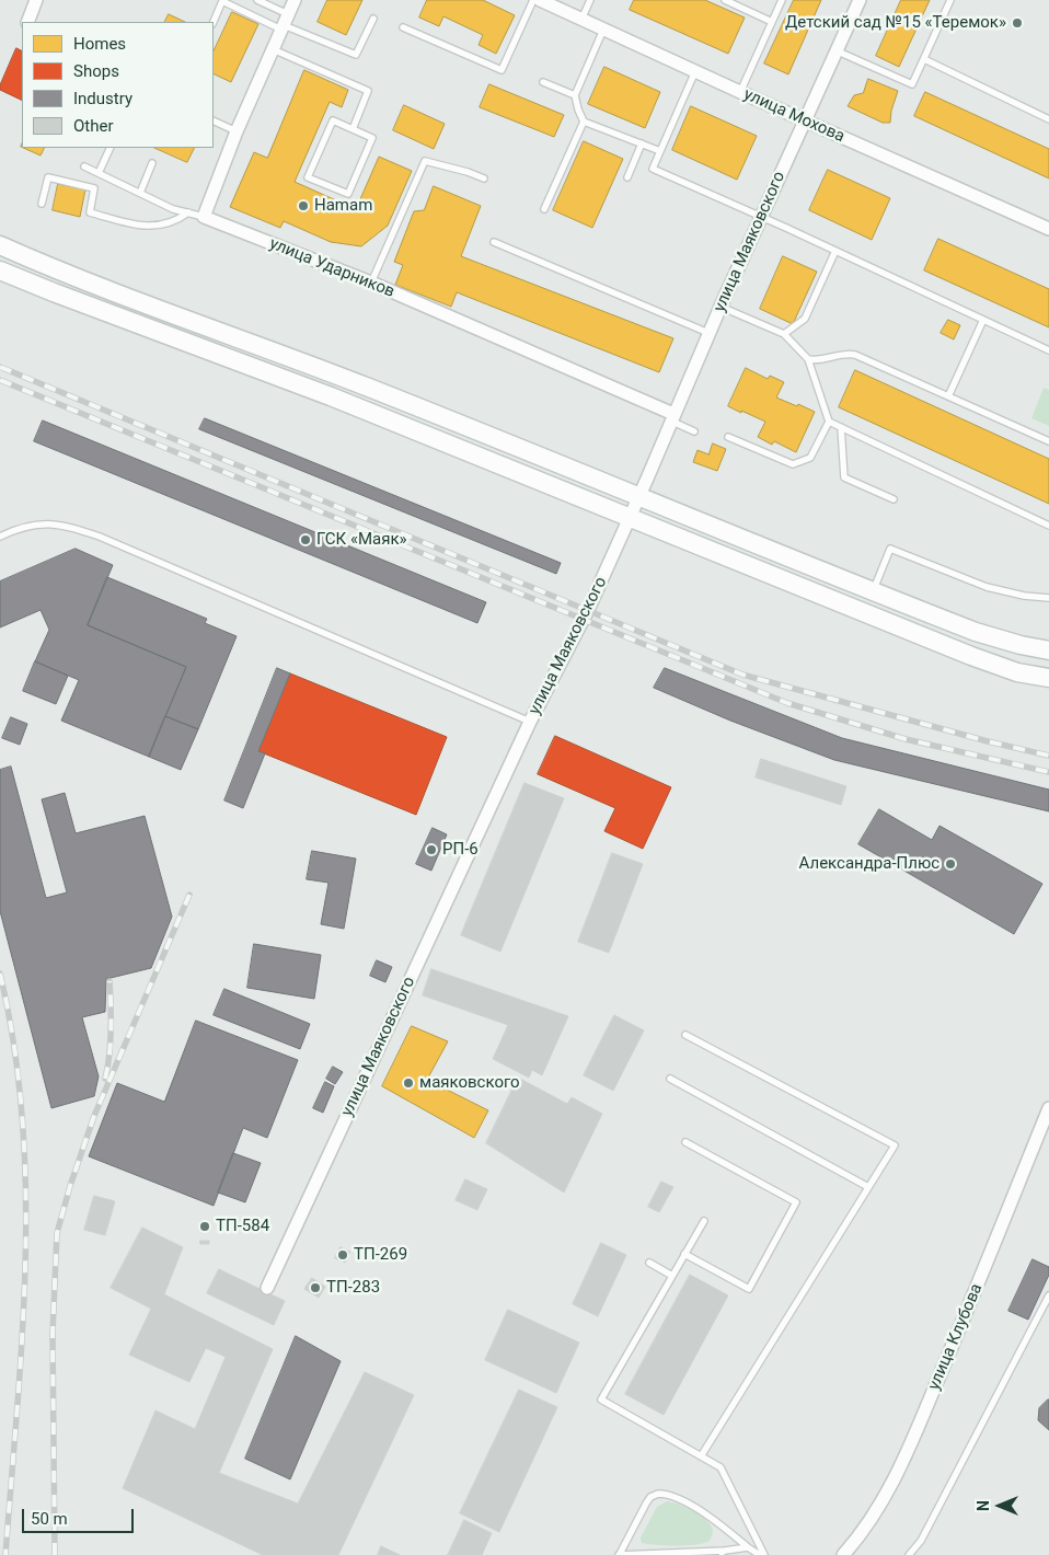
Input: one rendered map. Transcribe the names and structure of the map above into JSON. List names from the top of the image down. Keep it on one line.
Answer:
{"streets":{"street":["улица Мохова","улица Маяковского","улица Ударников","улица Клубова"]},"crossings":[["улица Мохова","улица Маяковского"],["улица Маяковского","улица Ударников"]],"places":["Детский сад №15 «Теремок»","Hamam","ГСК «Маяк»","РП-6","Александра-Плюс","маяковского","ТП-584","ТП-269","ТП-283"],"legend":["Homes","Shops","Industry","Other"],"scale_bar":"50 m","north":"left"}
